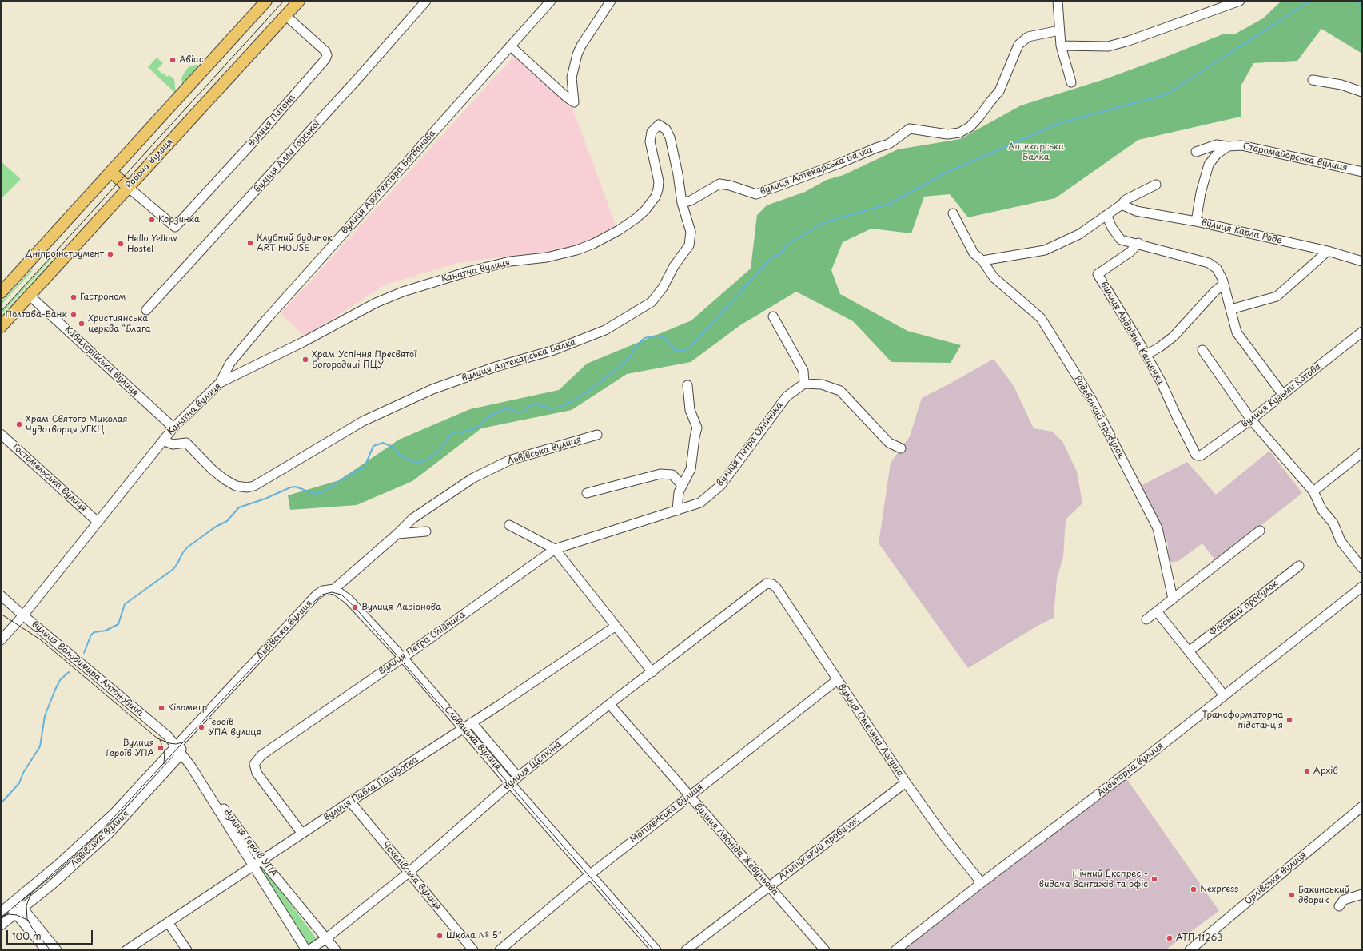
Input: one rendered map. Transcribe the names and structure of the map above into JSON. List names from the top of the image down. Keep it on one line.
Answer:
{"streets":{"main road":["Робоча вулиця"],"street":["вулиця Патона","вулиця Алли Горської","Старомайорська вулиця","вулиця Аптекарська Балка","вулиця Архітектора Богданова","вулиця Карла Роде","Канатна вулиця","вулиця Андріяна Кащенка","Кавалерійська вулиця","вулиця Кузьми Котова","Родевський провулок","вулиця Петра Олійника","Львівська вулиця","Гостомельська вулиця","Фінський провулок","вулиця Володимира Антоновича","вулиця Омеляна Логуша","Словацька вулиця","вулиця Щепкіна","Аудиторна вулиця","вулиця Павла Полуботка","Могилевська вулиця","вулиця Героїв УПА","Альпійський провулок","вулиця Леоніда Жебуньова","Чечелівська вулиця","Орлівська вулиця"]},"crossings":[["вулиця Патона","Робоча вулиця"],["Робоча вулиця","Кавалерійська вулиця"],["вулиця Аптекарська Балка","Канатна вулиця"],["вулиця Архітектора Богданова","Канатна вулиця"],["Канатна вулиця","Кавалерійська вулиця"],["Канатна вулиця","Гостомельська вулиця"],["Канатна вулиця","вулиця Володимира Антоновича"],["вулиця Андріяна Кащенка","вулиця Кузьми Котова"],["вулиця Петра Олійника","Словацька вулиця"],["вулиця Петра Олійника","вулиця Павла Полуботка"],["Львівська вулиця","вулиця Володимира Антоновича"],["Львівська вулиця","Словацька вулиця"],["Львівська вулиця","вулиця Героїв УПА"],["вулиця Володимира Антоновича","вулиця Героїв УПА"],["вулиця Омеляна Логуша","вулиця Щепкіна"],["вулиця Омеляна Логуша","Аудиторна вулиця"],["вулиця Омеляна Логуша","Могилевська вулиця"],["вулиця Омеляна Логуша","Альпійський провулок"],["Словацька вулиця","вулиця Щепкіна"],["Словацька вулиця","вулиця Павла Полуботка"],["Словацька вулиця","Могилевська вулиця"],["вулиця Щепкіна","вулиця Героїв УПА"],["вулиця Щепкіна","вулиця Леоніда Жебуньова"],["вулиця Щепкіна","Чечелівська вулиця"],["вулиця Павла Полуботка","вулиця Героїв УПА"],["вулиця Павла Полуботка","Чечелівська вулиця"],["Могилевська вулиця","вулиця Леоніда Жебуньова"],["Альпійський провулок","вулиця Леоніда Жебуньова"]],"parks":["Аптекарська Балка"],"places":["Авіас","Корзинка","Клубний будинок ART HOUSE","Hello Yellow Hostel","Дніпроінструмент","Гастроном","Полтава-Банк","Християнська церква \"Блага","Храм Успіння Пресвятої Богородиці ПЦУ","Храм Святого Миколая Чудотворця УГКЦ","Вулиця Ларіонова","Кілометр","Трансформаторна підстанція","Героїв УПА вулиця","Вулиця Героїв УПА","Архів","Нічний Експрес - видача вантажів та офіс","Nexpress","Бакинський дворик","Школа № 51","АТП 11263"],"scale_bar":"100 m"}
